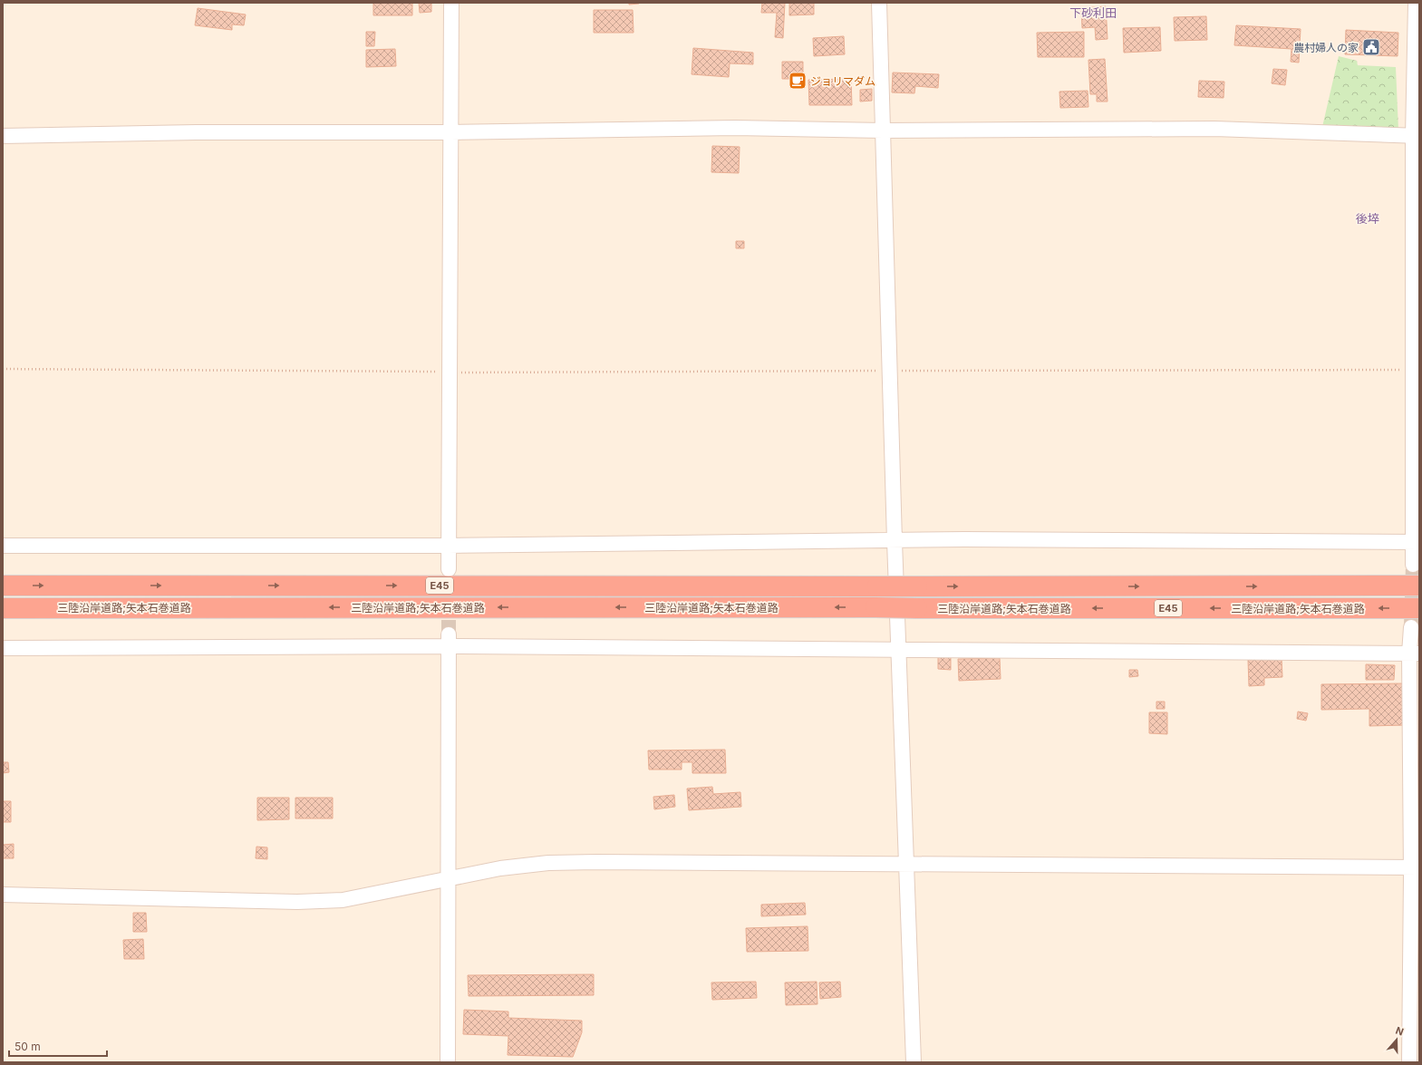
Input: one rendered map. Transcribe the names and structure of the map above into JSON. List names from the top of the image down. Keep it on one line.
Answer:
{"streets":{"highway":["E45","三陸沿岸道路;矢本石巻道路"]},"districts":["下砂利田","後埣"],"places":{"public building":["農村婦人の家"],"cafe":["ジョリマダム"]},"scale_bar":"50 m","north":"top"}
